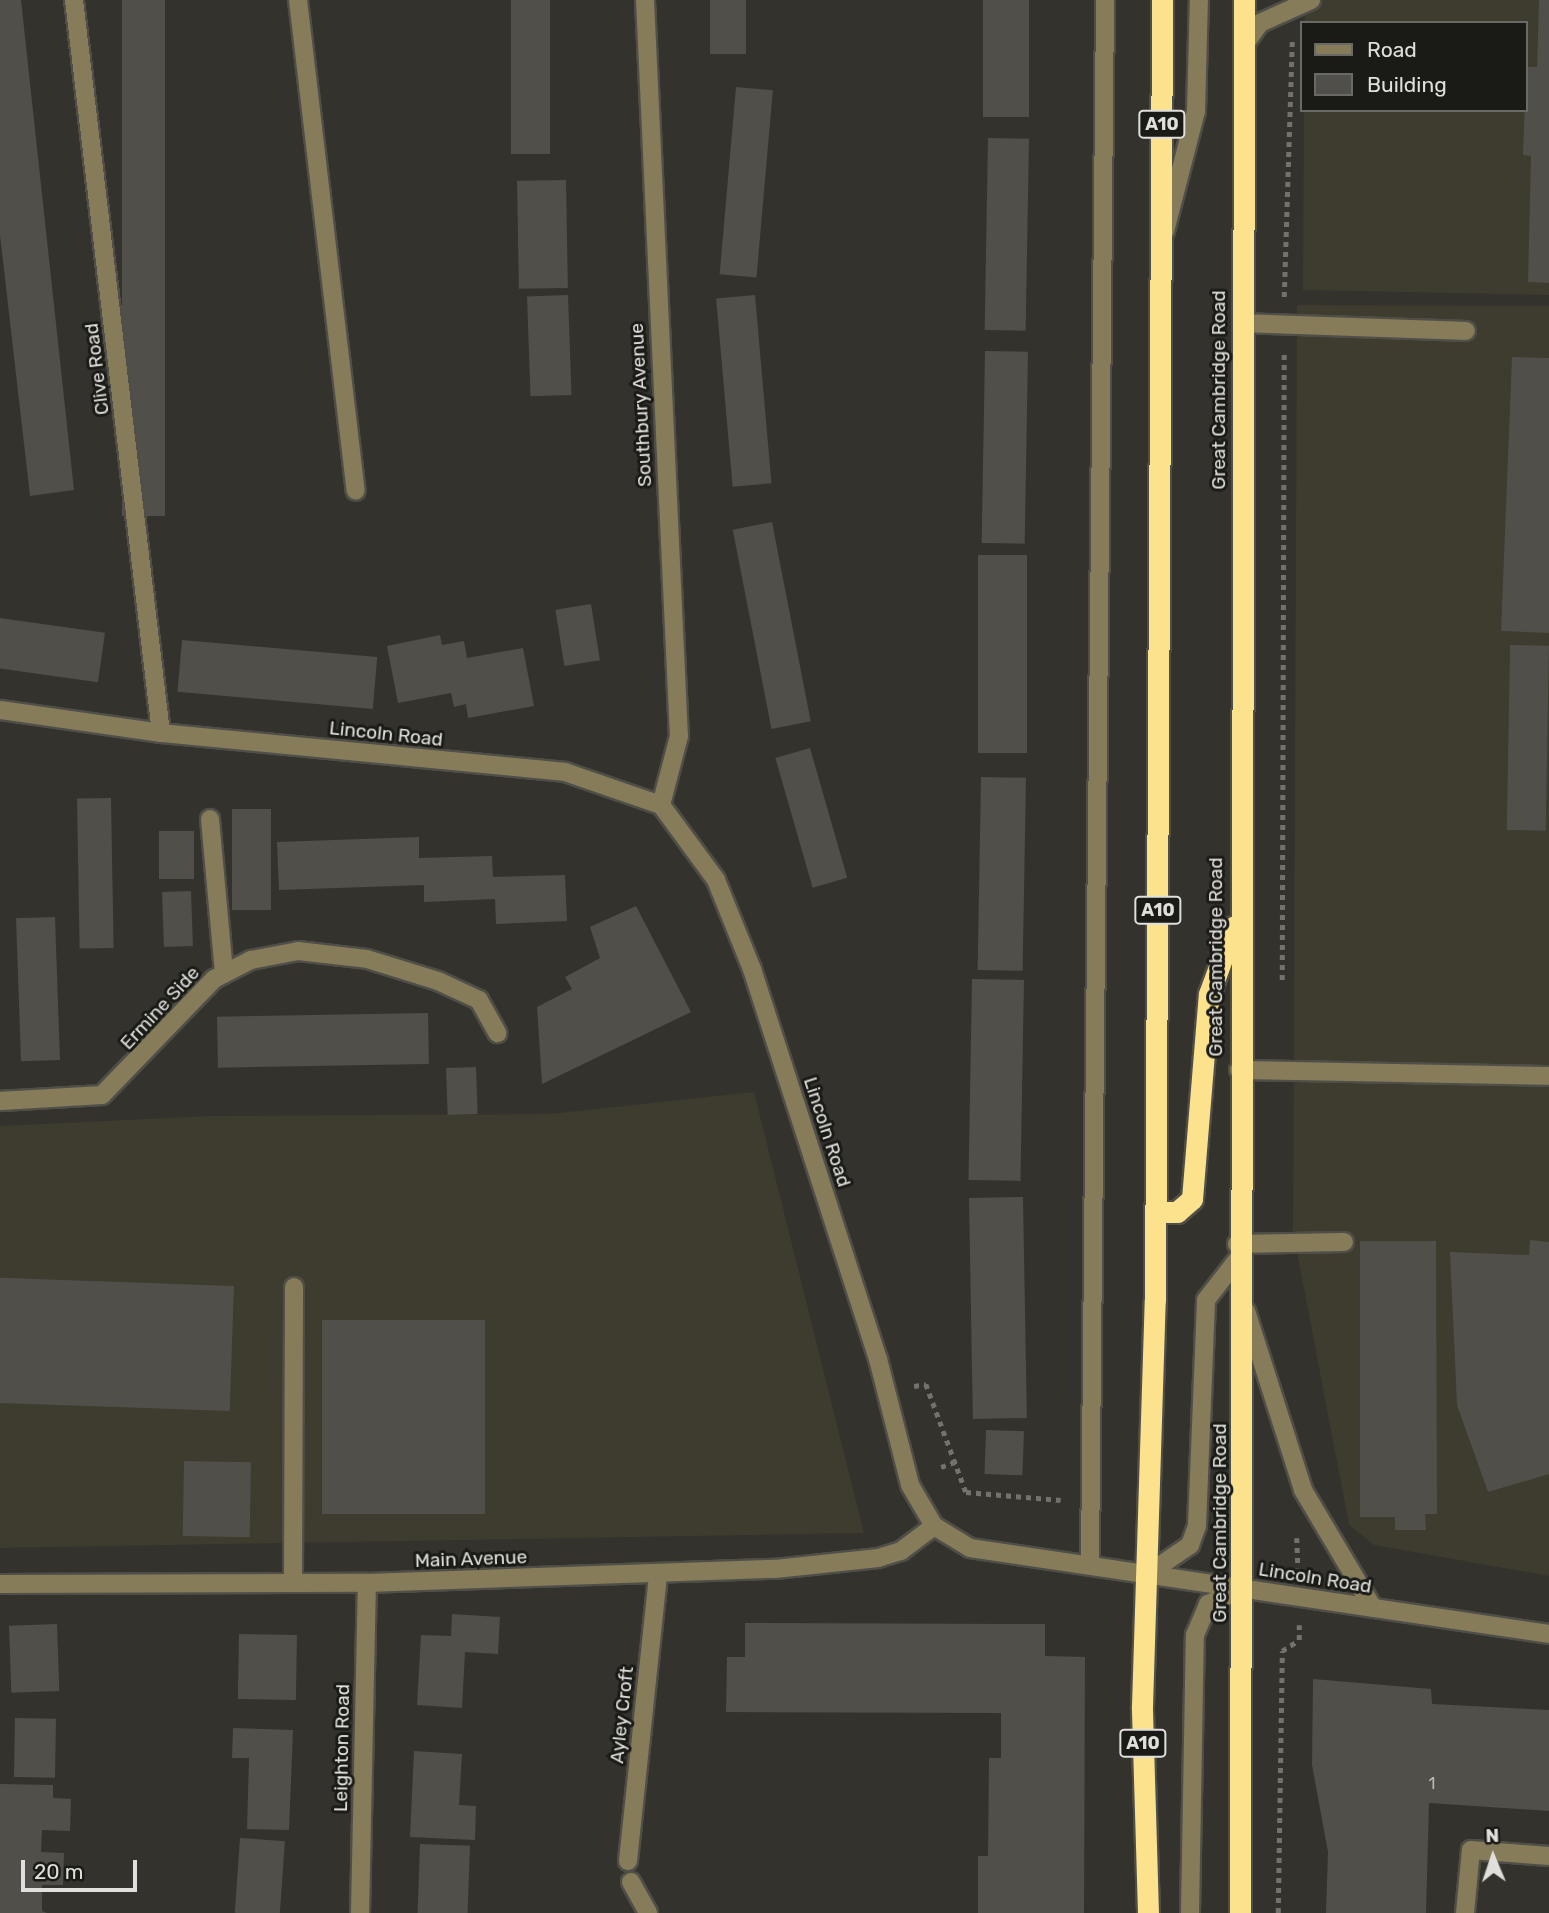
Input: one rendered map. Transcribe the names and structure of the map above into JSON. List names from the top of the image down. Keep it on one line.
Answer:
{"streets":{"highway":["A10","Great Cambridge Road"],"street":["Clive Road","Southbury Avenue","Lincoln Road","Ermine Side","Main Avenue","Ayley Croft","Leighton Road"]},"crossings":[["A10","Great Cambridge Road"],["A10","Lincoln Road"],["Clive Road","Lincoln Road"],["Great Cambridge Road","Lincoln Road"],["Southbury Avenue","Lincoln Road"],["Lincoln Road","Main Avenue"],["Main Avenue","Ayley Croft"],["Main Avenue","Leighton Road"]],"house_numbers":["1"],"legend":["Road","Building"],"scale_bar":"20 m","north":"top"}
